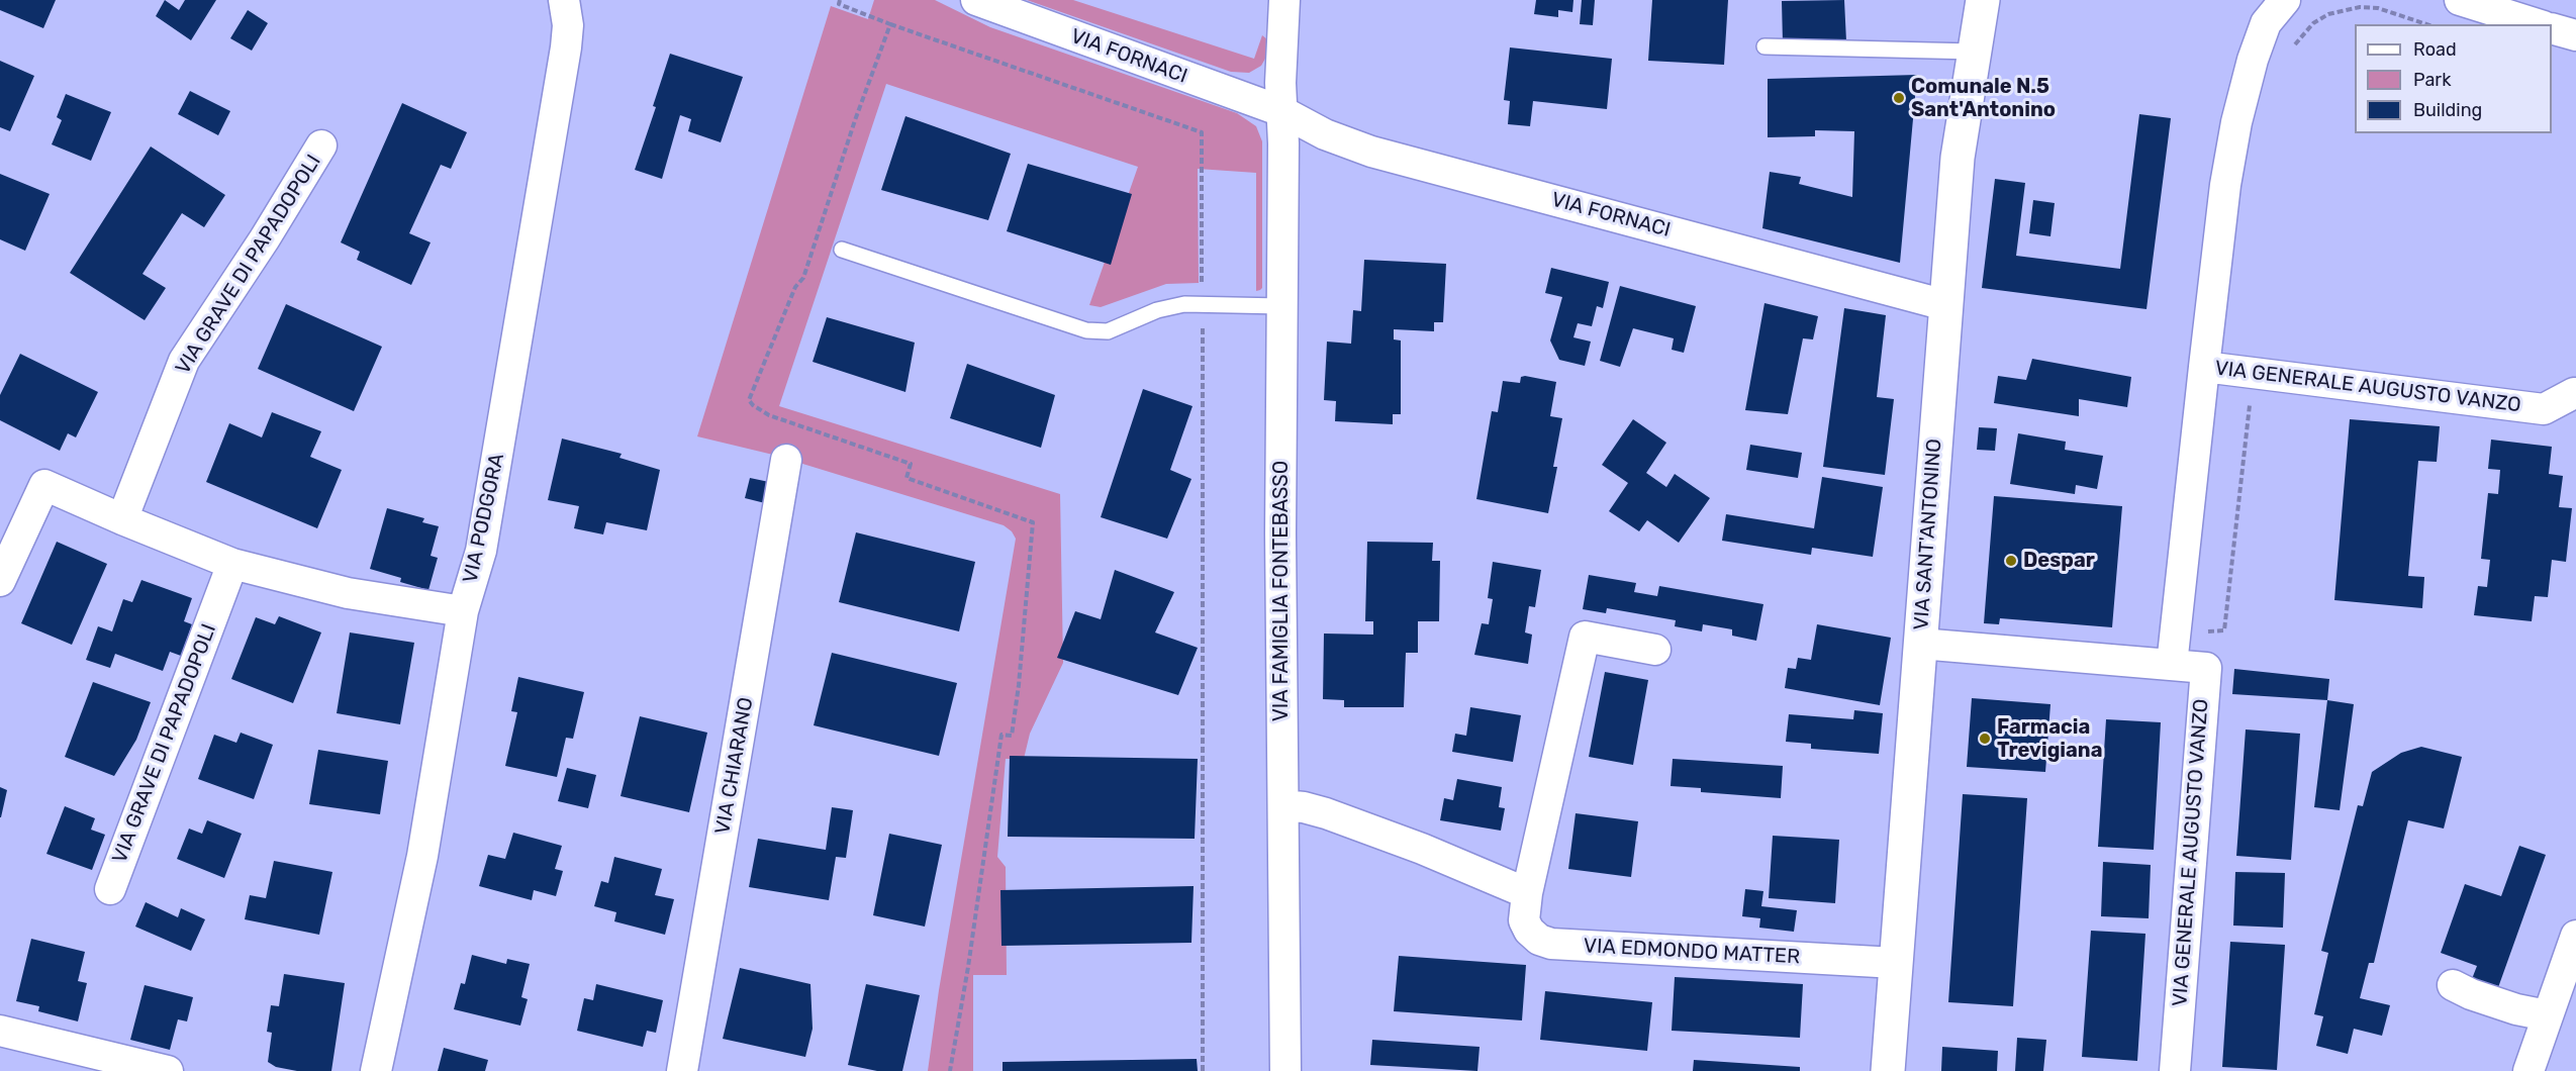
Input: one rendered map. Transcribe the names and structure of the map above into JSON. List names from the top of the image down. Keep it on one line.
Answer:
{"streets":{"street":["VIA FORNACI","VIA GRAVE DI PAPADOPOLI","VIA GENERALE AUGUSTO VANZO","VIA PODGORA","VIA SANT'ANTONINO","VIA FAMIGLIA FONTEBASSO","VIA CHIARANO","VIA EDMONDO MATTER"]},"crossings":[["VIA FORNACI","VIA SANT'ANTONINO"],["VIA FORNACI","VIA FAMIGLIA FONTEBASSO"],["VIA SANT'ANTONINO","VIA EDMONDO MATTER"]],"places":["Comunale N.5 Sant'Antonino","Despar","Farmacia Trevigiana"],"legend":["Road","Park","Building"]}
